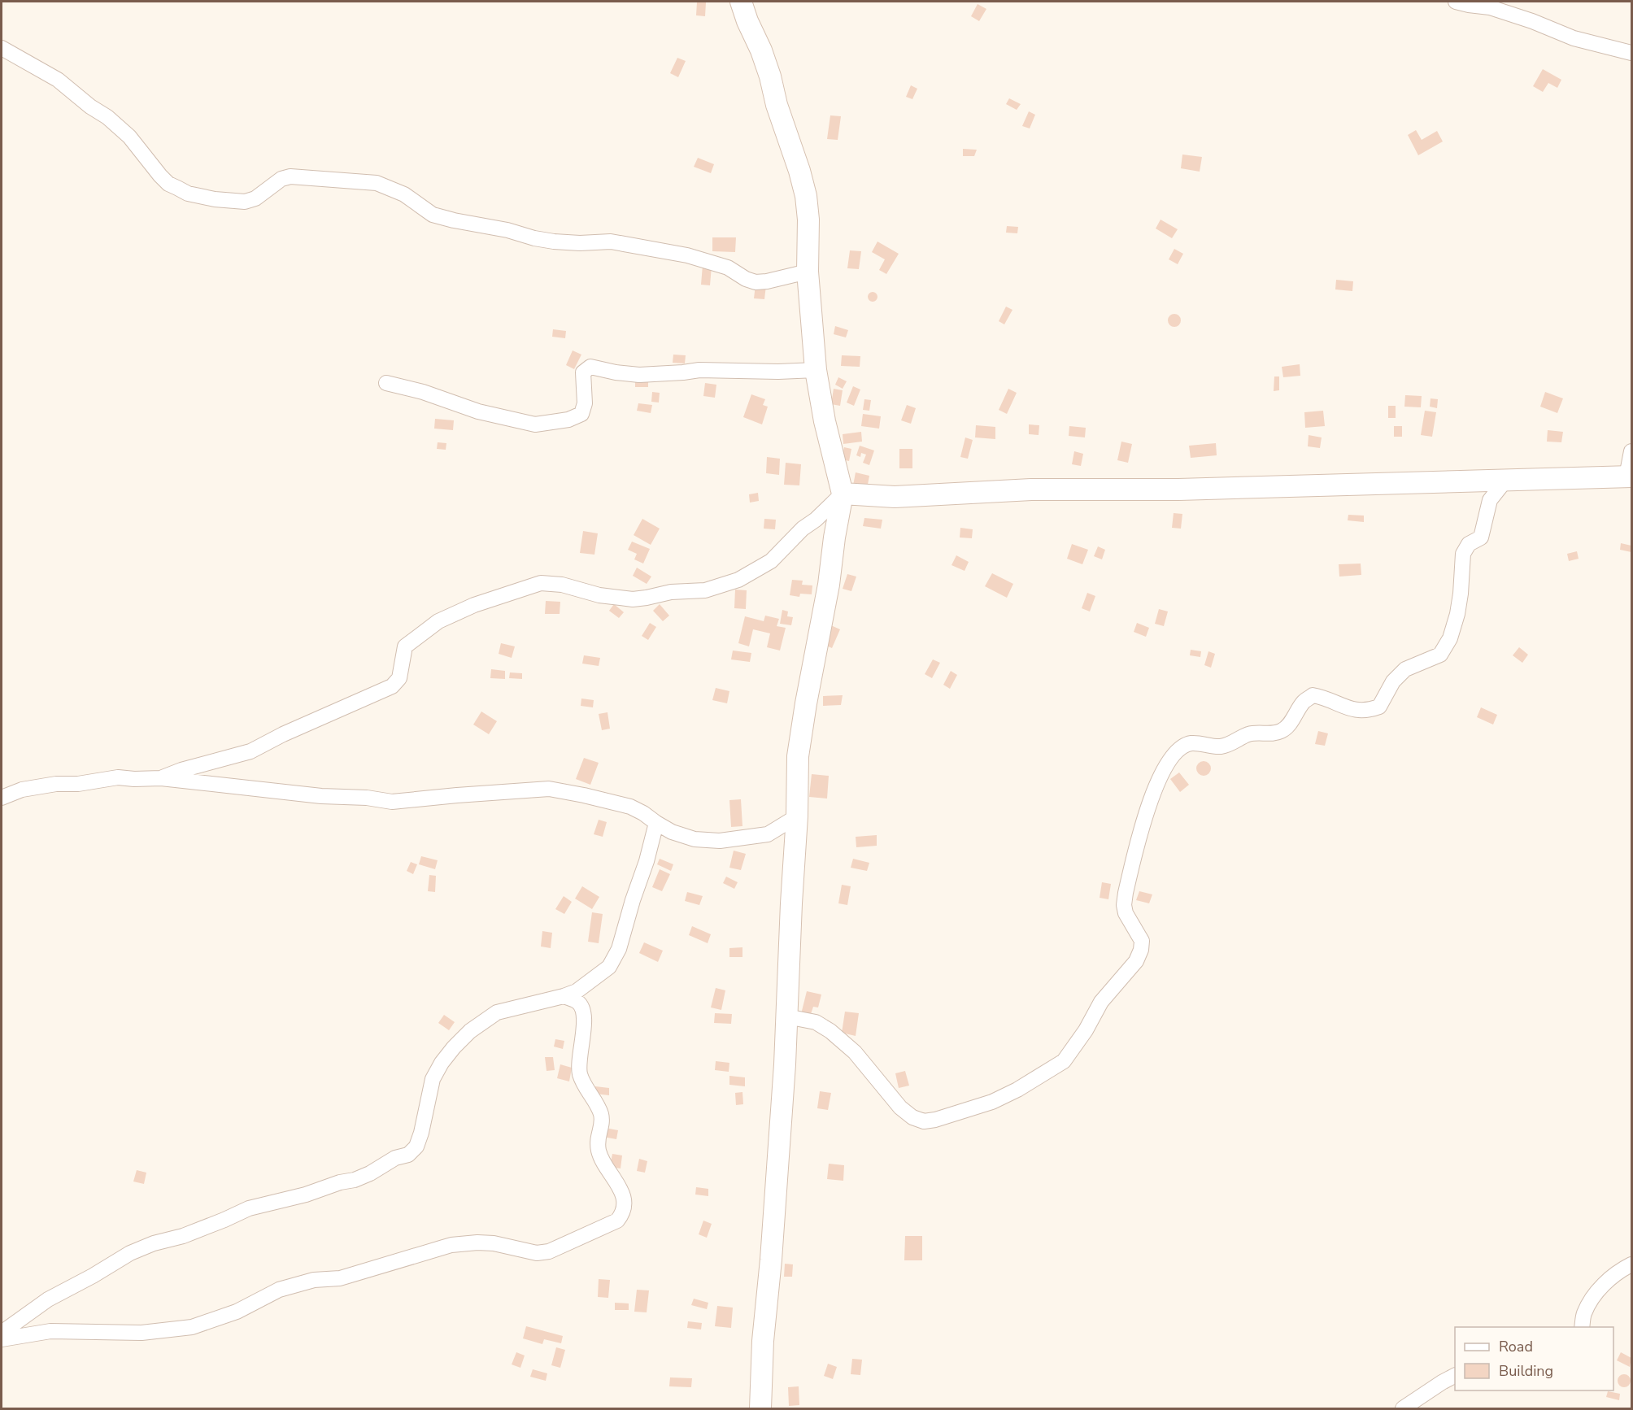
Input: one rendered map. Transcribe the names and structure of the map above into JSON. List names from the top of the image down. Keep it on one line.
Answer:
{"legend":["Road","Building"]}
